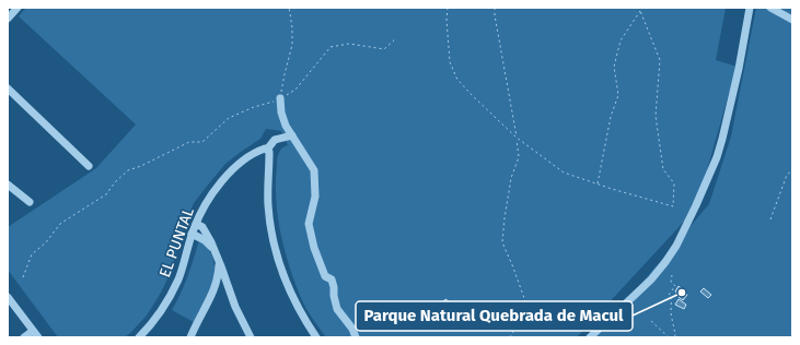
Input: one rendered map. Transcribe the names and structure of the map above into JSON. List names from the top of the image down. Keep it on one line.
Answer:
{"streets":{"street":["EL PUNTAL"]},"places":["Parque Natural Quebrada de Macul"]}
